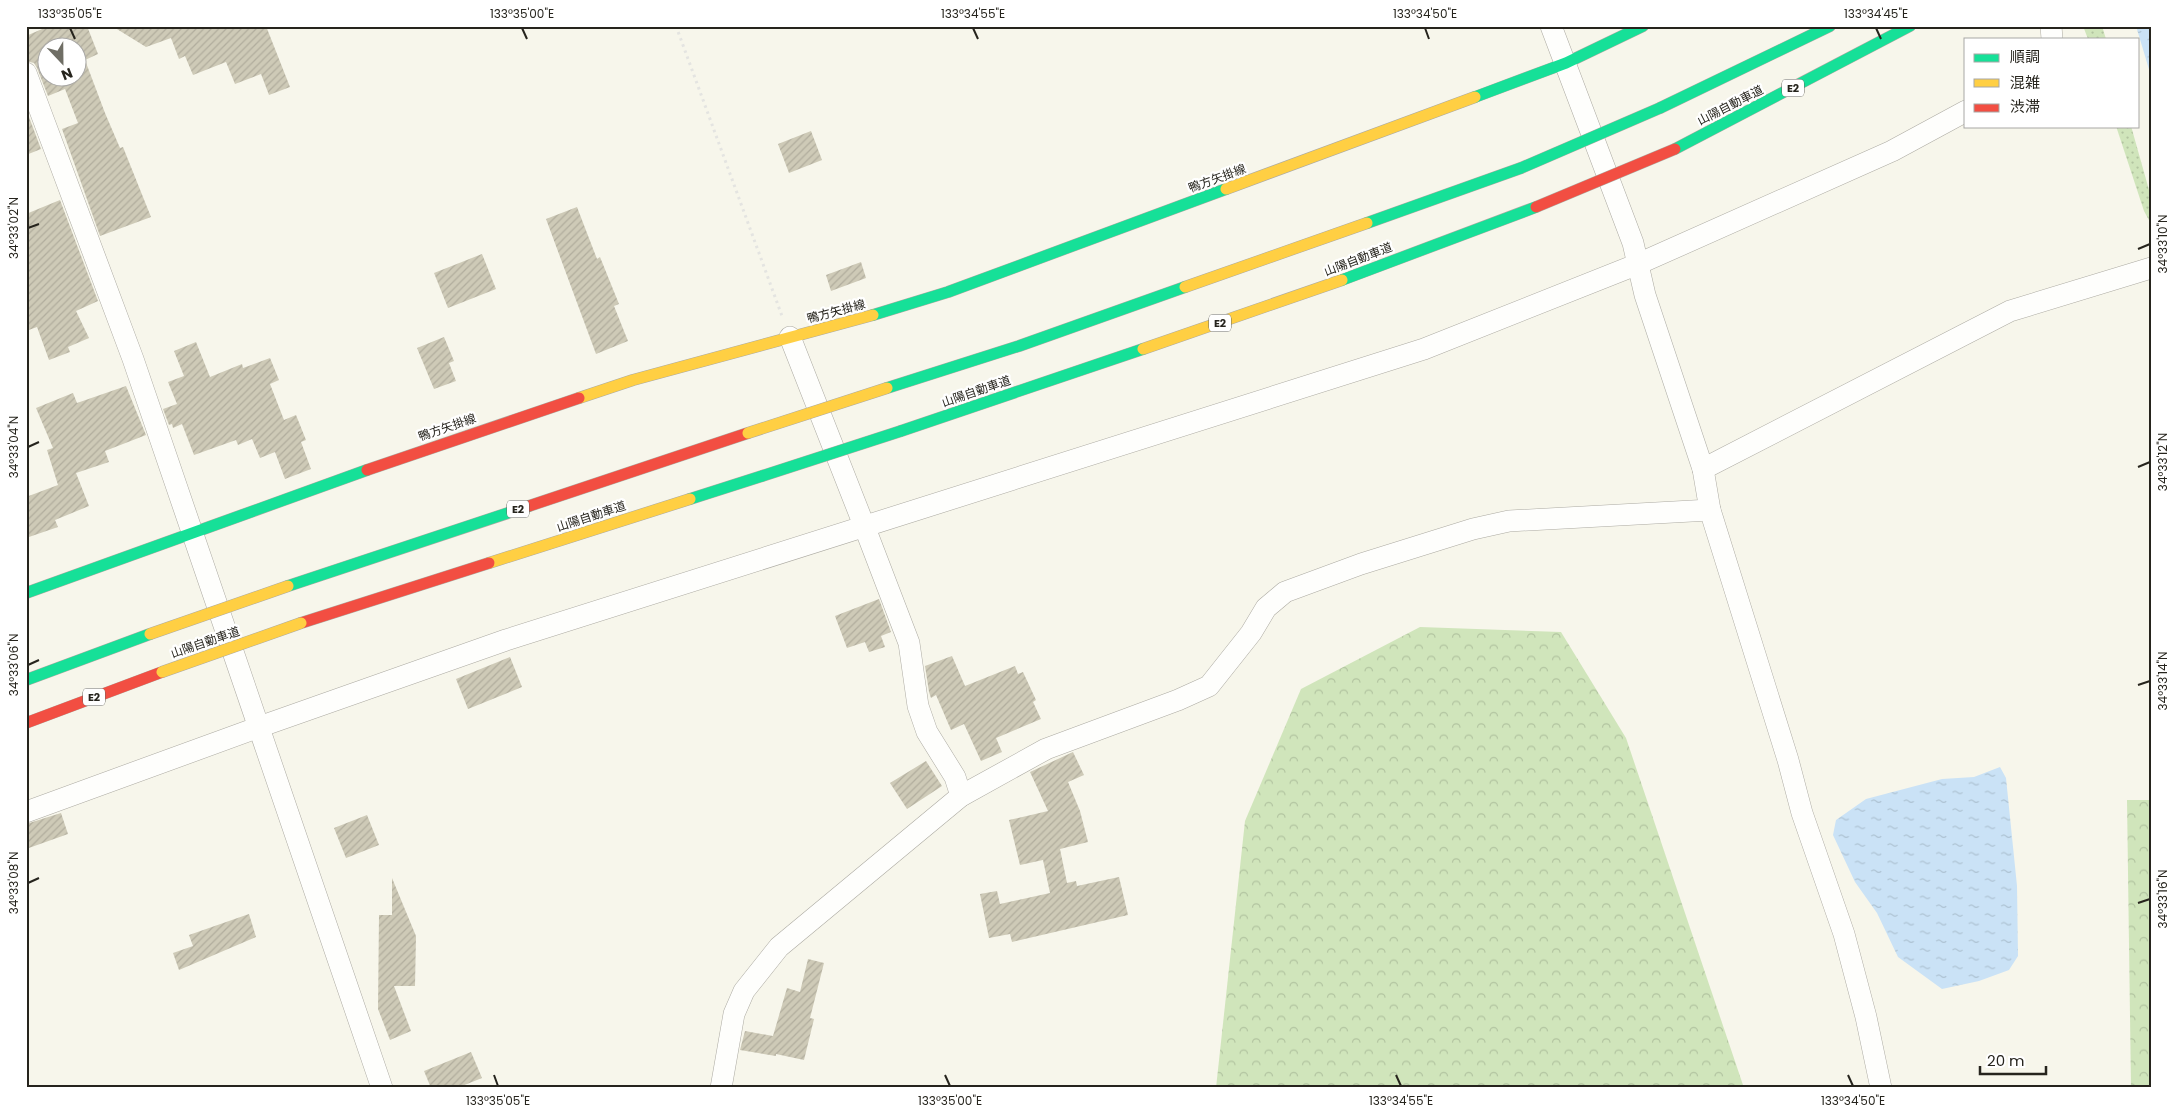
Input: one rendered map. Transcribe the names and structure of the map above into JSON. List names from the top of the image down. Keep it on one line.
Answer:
{"streets":{"main road":["E2","山陽自動車道","鴨方矢掛線"]},"legend":["順調","混雑","渋滞"],"scale_bar":"20 m","north":"bottom","coordinates":["133°35'05\"E","133°35'00\"E","133°34'55\"E","133°34'50\"E","133°34'45\"E","34°33'02\"N","34°33'10\"N","34°33'04\"N","34°33'12\"N","34°33'06\"N","34°33'14\"N","34°33'08\"N","34°33'16\"N"]}
